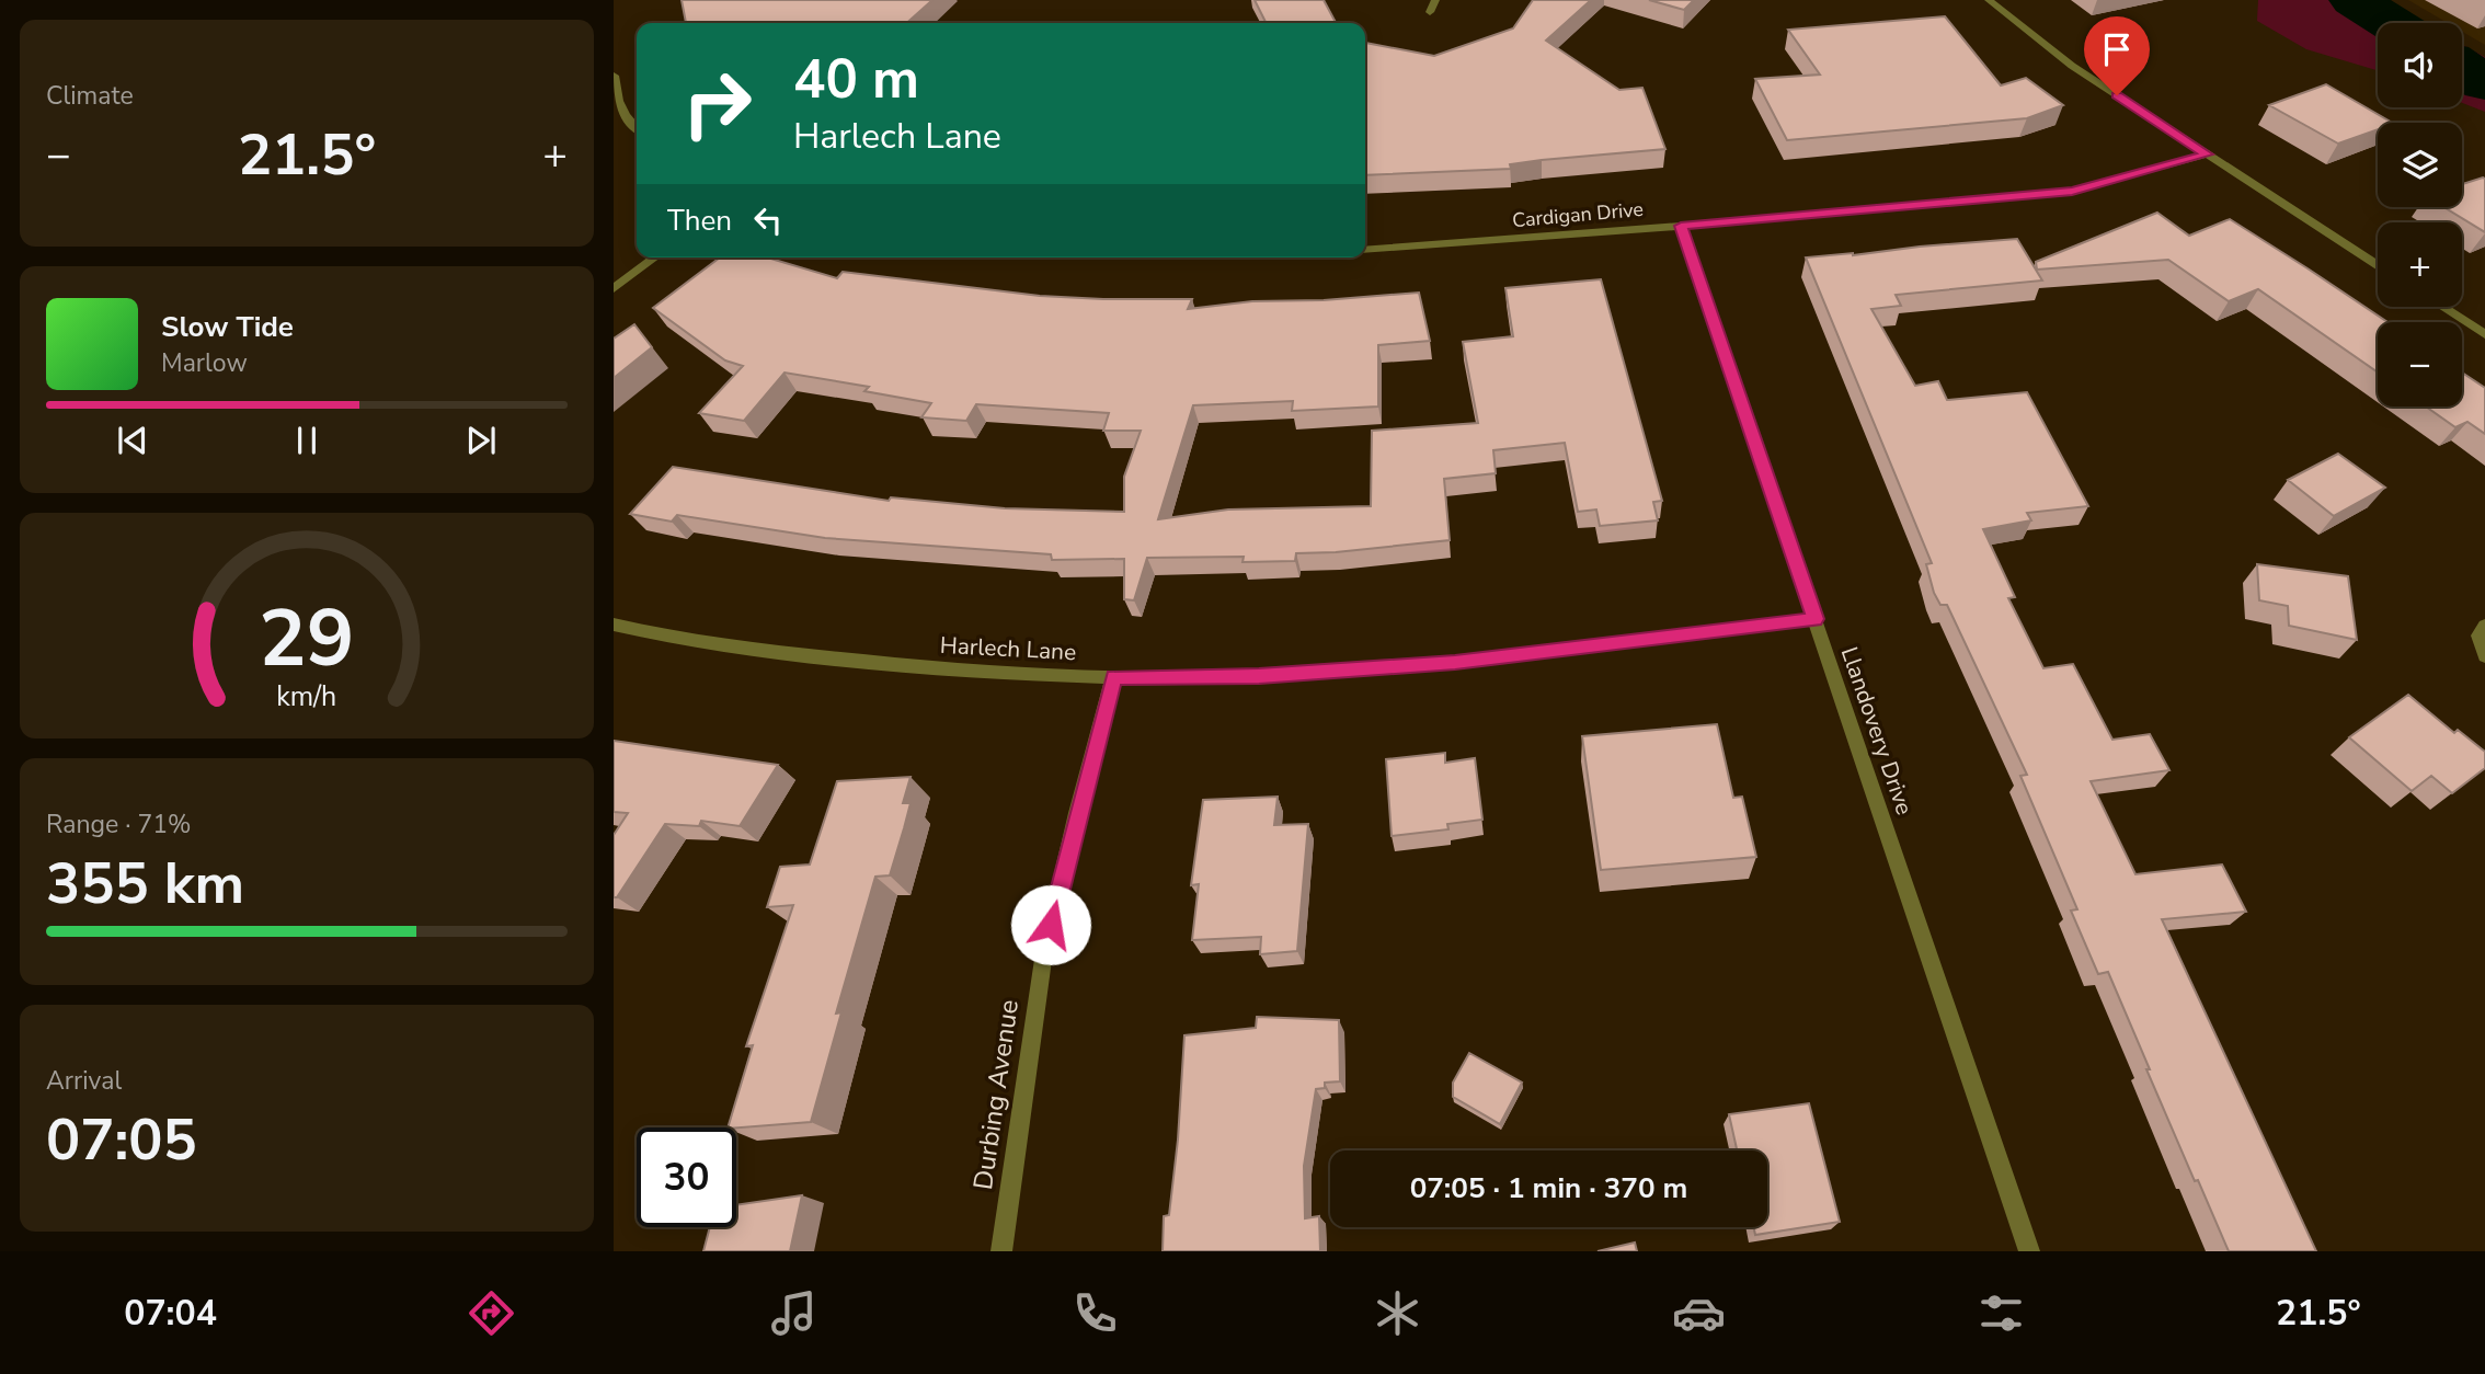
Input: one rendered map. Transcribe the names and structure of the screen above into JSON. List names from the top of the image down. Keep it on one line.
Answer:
{"streets":{"street":["Cardigan Drive","Harlech Lane","Llandovery Drive","Durbing Avenue"]},"crossings":[["Cardigan Drive","Llandovery Drive"],["Harlech Lane","Llandovery Drive"],["Harlech Lane","Durbing Avenue"]],"page":{"tile":["Climate",["Range · 71%","355 km"],["Arrival","07:05"]],"map_buttons":["+","−"],"turn":["40 m","Harlech Lane"],"heat":["−","21.5°","+"],"then":"Then","song":["Slow Tide","Marlow"],"limit":"30","trip":"07:05 · 1 min · 370 m","tabs":["07:04","21.5°"],"gauge":["29","km/h"]}}
